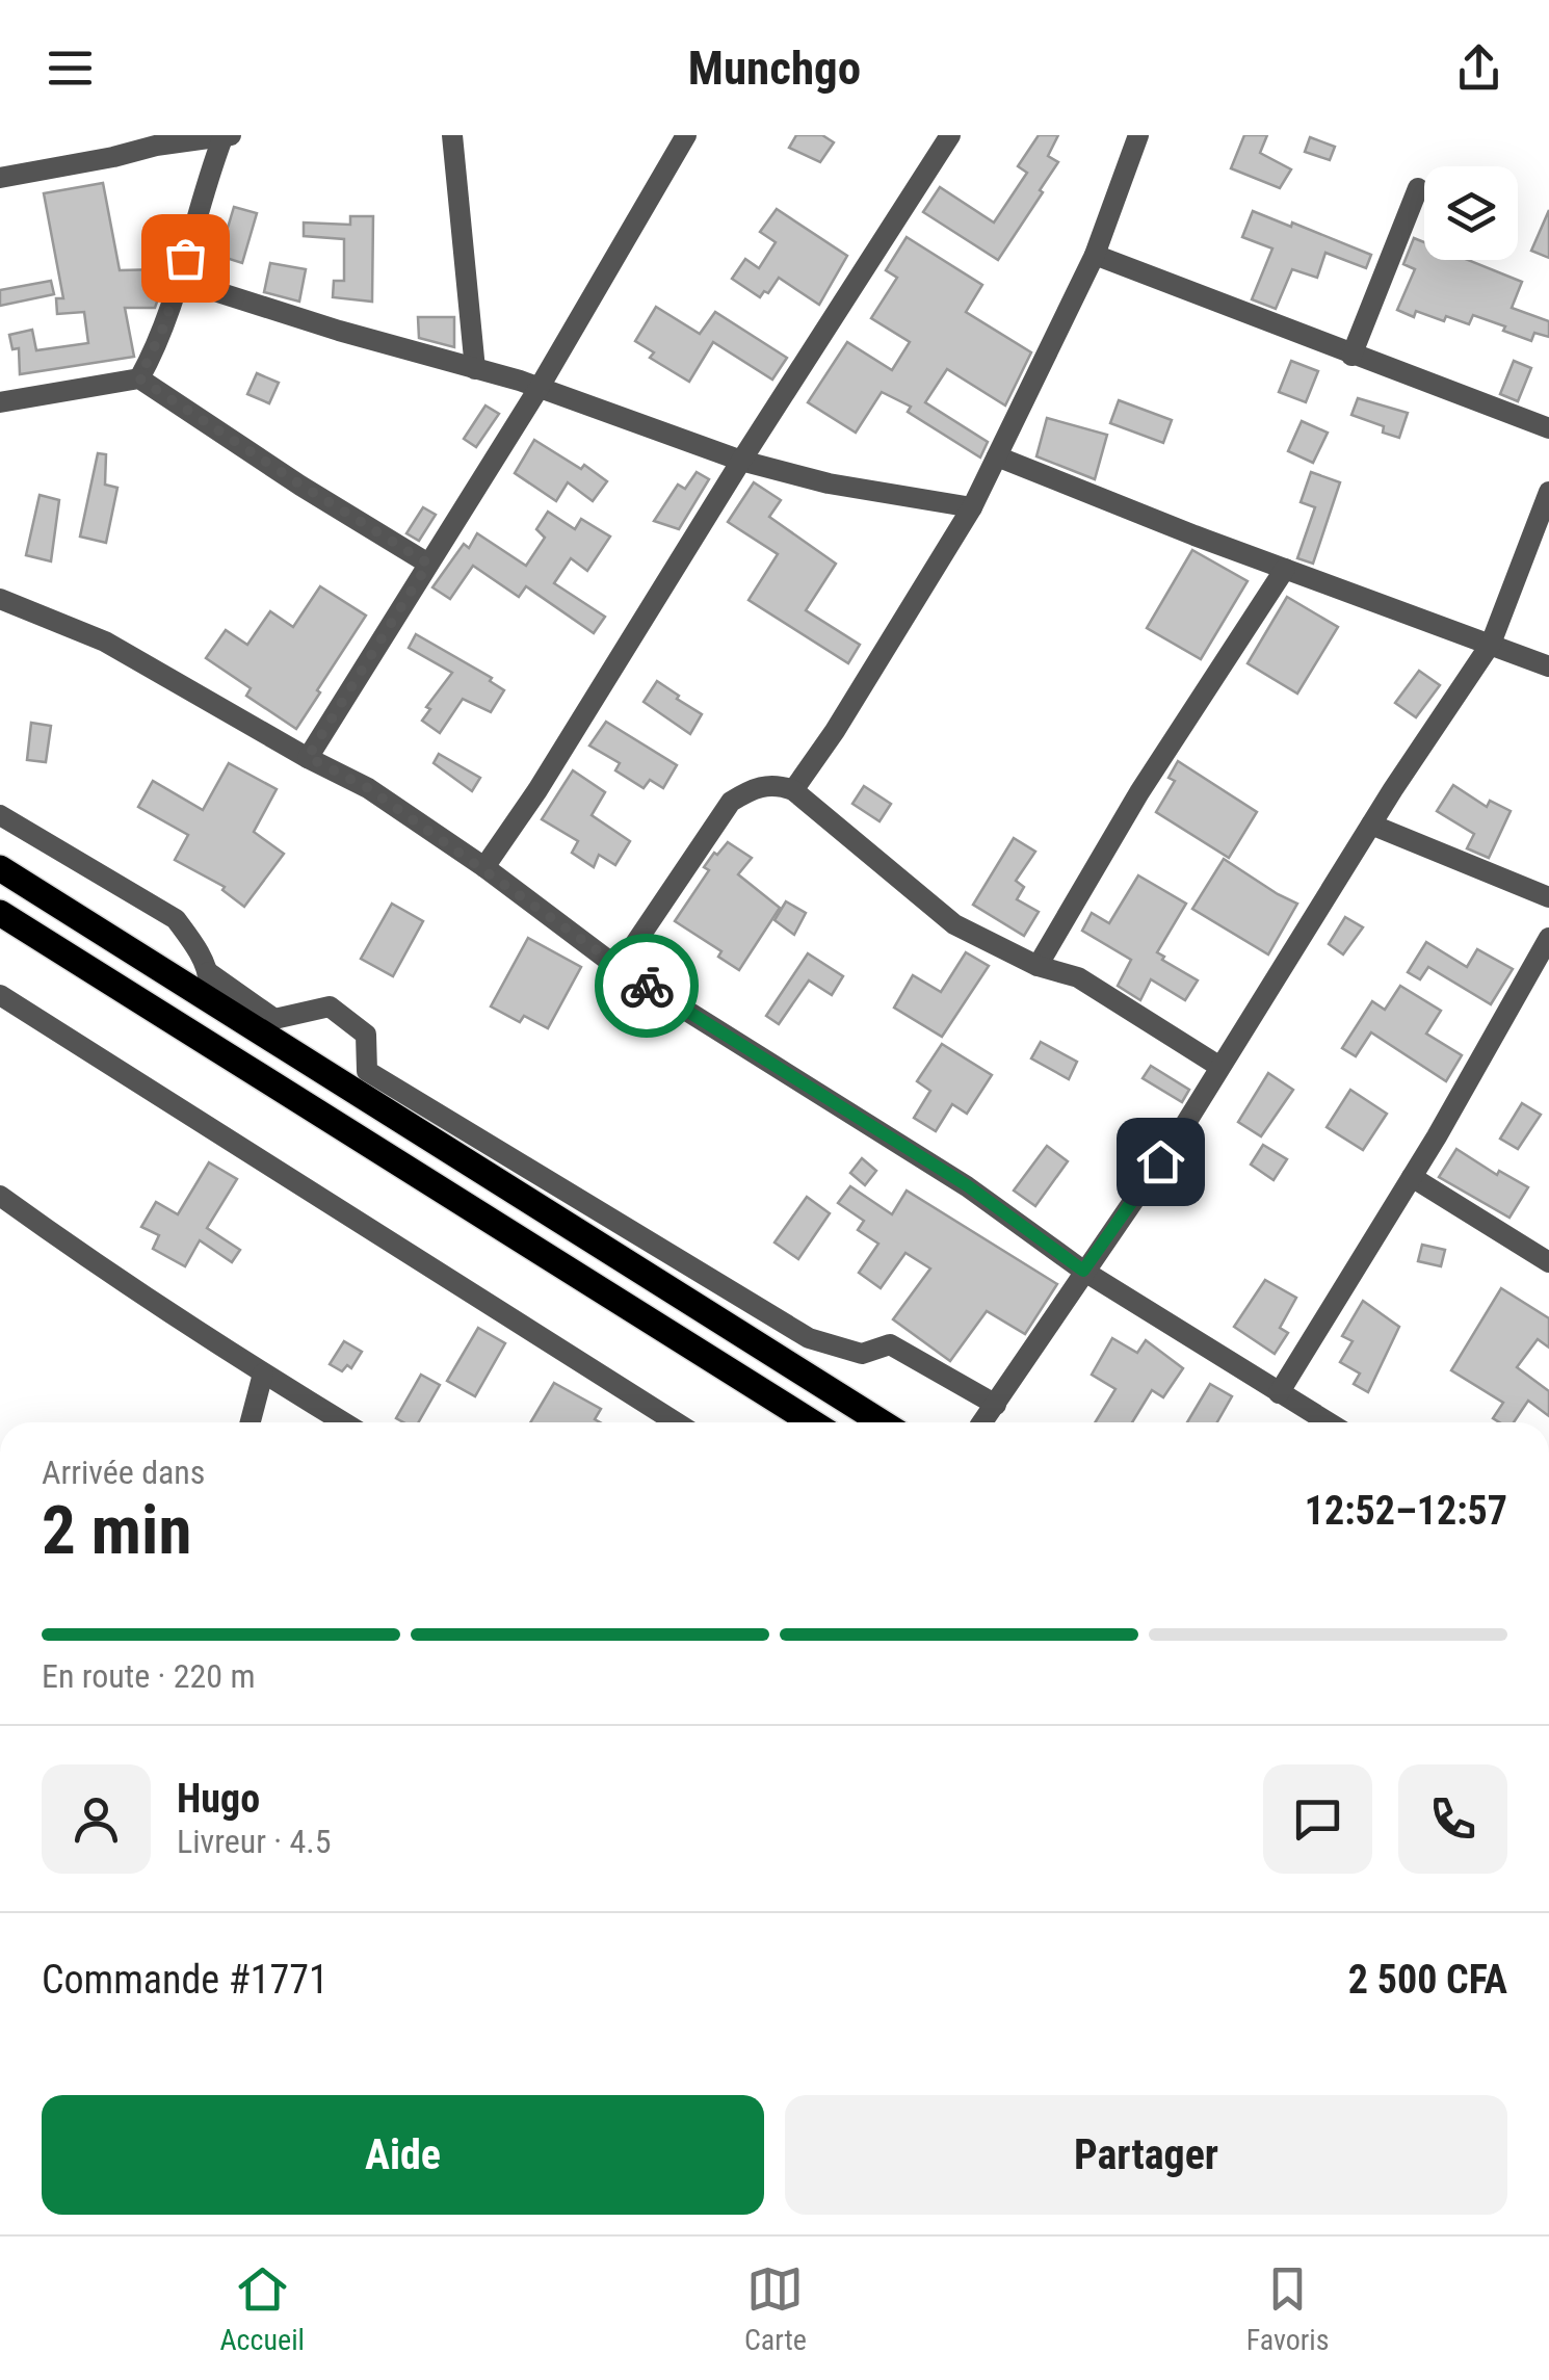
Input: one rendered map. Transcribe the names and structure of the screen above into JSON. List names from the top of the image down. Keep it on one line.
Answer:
{"page":{"header":"Munchgo","heading":["2 min","Arrivée dans","12:52–12:57"],"panel":["Hugo","Livreur · 4.5","Commande #1771","2 500 CFA"],"bar":"En route · 220 m","buttons":["Aide","Partager"],"tabs":["Accueil","Carte","Favoris"]}}
